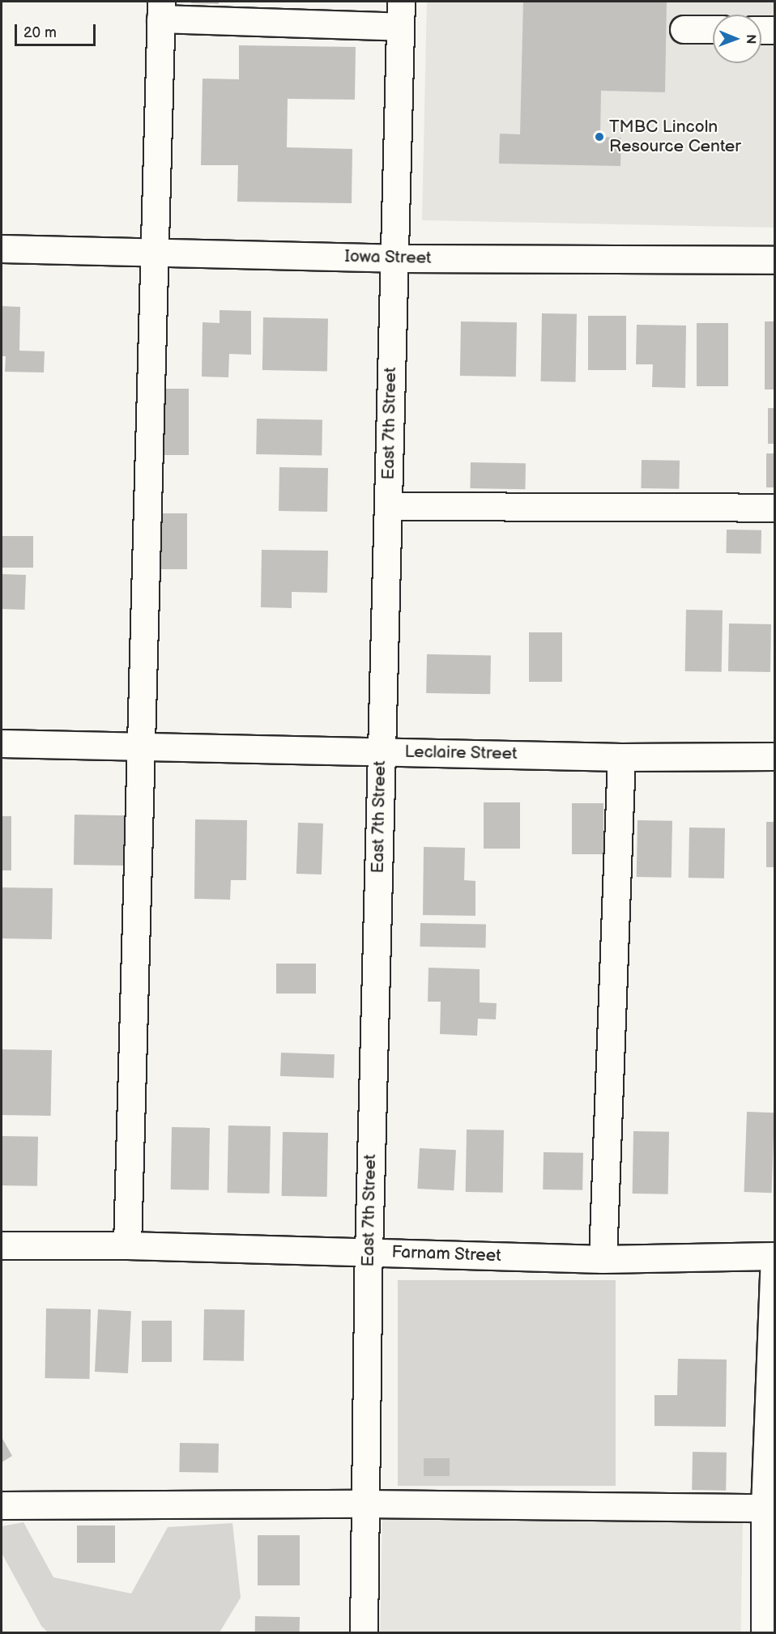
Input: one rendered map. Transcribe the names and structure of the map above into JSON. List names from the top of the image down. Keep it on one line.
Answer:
{"streets":{"street":["Iowa Street","East 7th Street","Leclaire Street","Farnam Street"]},"crossings":[["Iowa Street","East 7th Street"],["East 7th Street","Leclaire Street"],["East 7th Street","Farnam Street"]],"places":["TMBC Lincoln Resource Center"],"scale_bar":"20 m","north":"right"}
